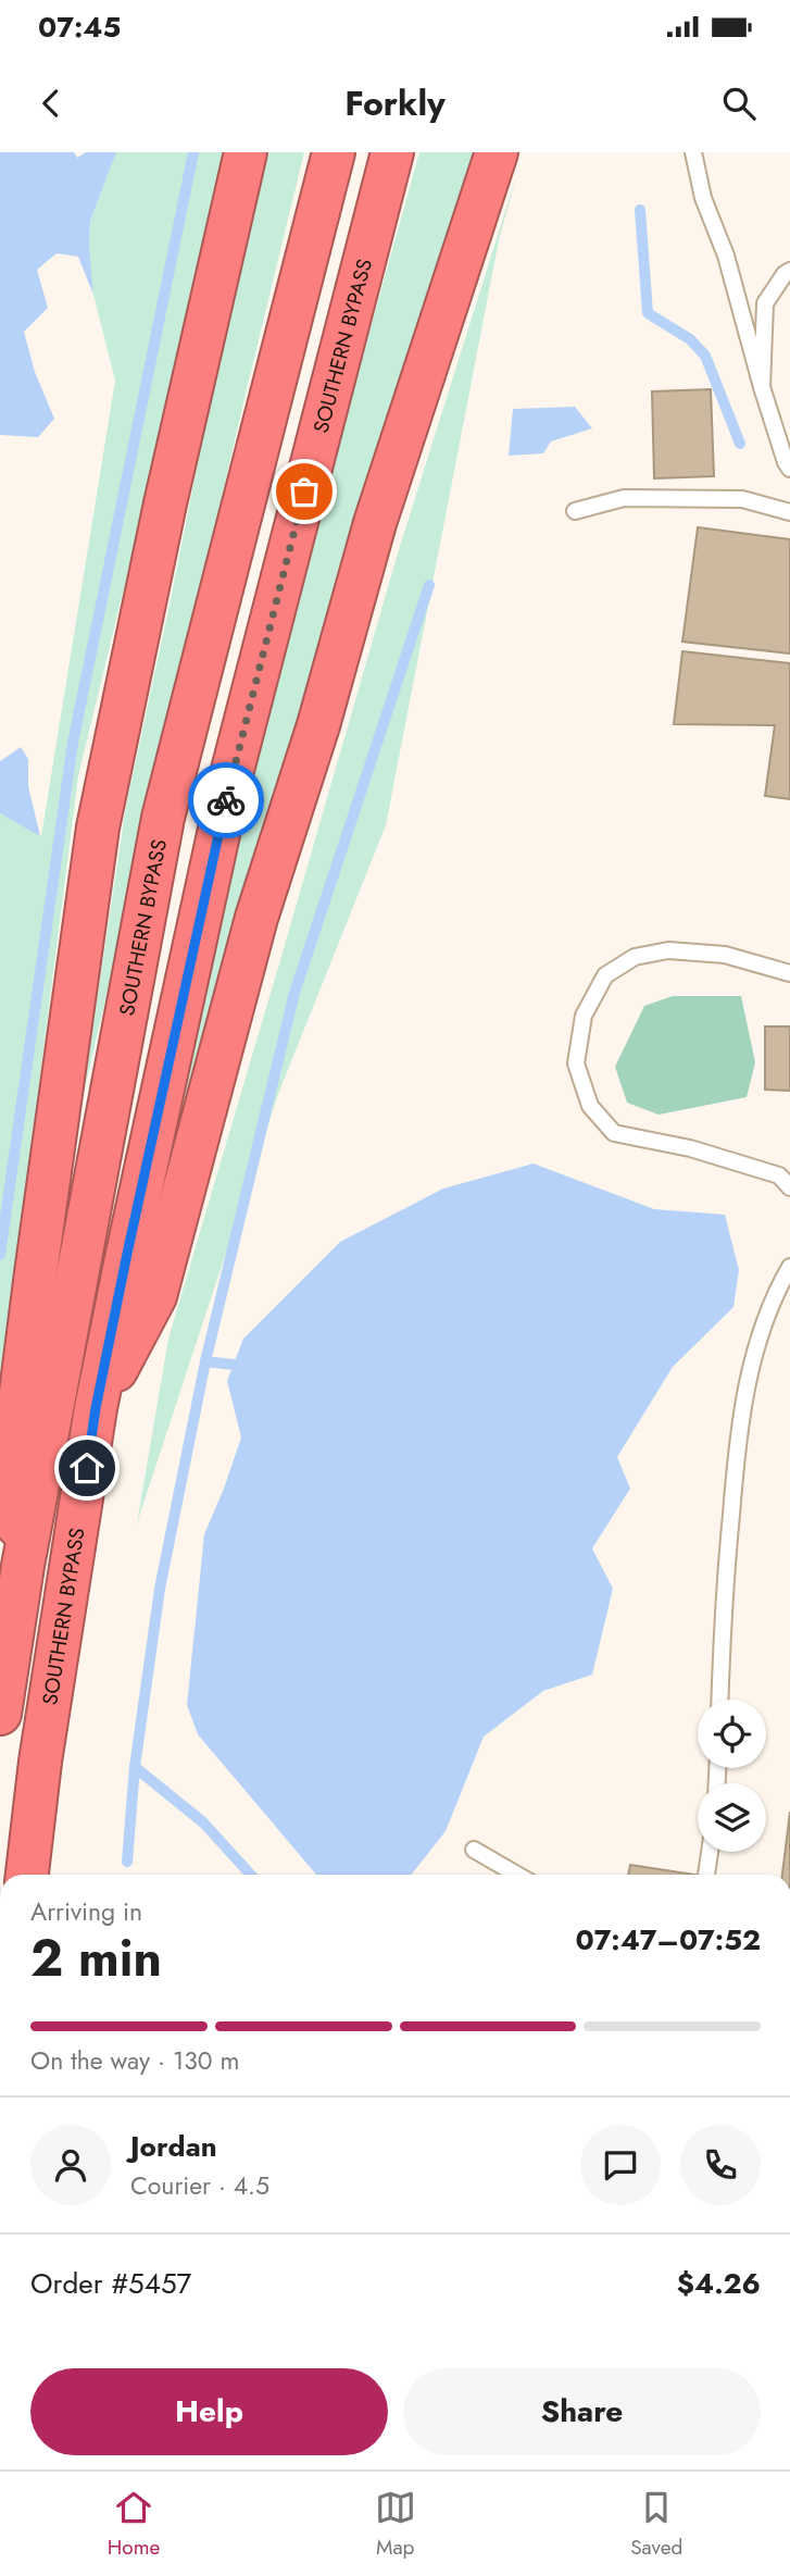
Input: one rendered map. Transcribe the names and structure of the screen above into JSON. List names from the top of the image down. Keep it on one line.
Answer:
{"streets":{"highway":["SOUTHERN BYPASS"]},"page":{"status":"07:45","header":"Forkly","heading":["2 min","Arriving in","07:47–07:52"],"panel":["Jordan","Courier · 4.5","Order #5457","$4.26"],"bar":"On the way · 130 m","buttons":["Help","Share"],"tabs":["Home","Map","Saved"]}}
